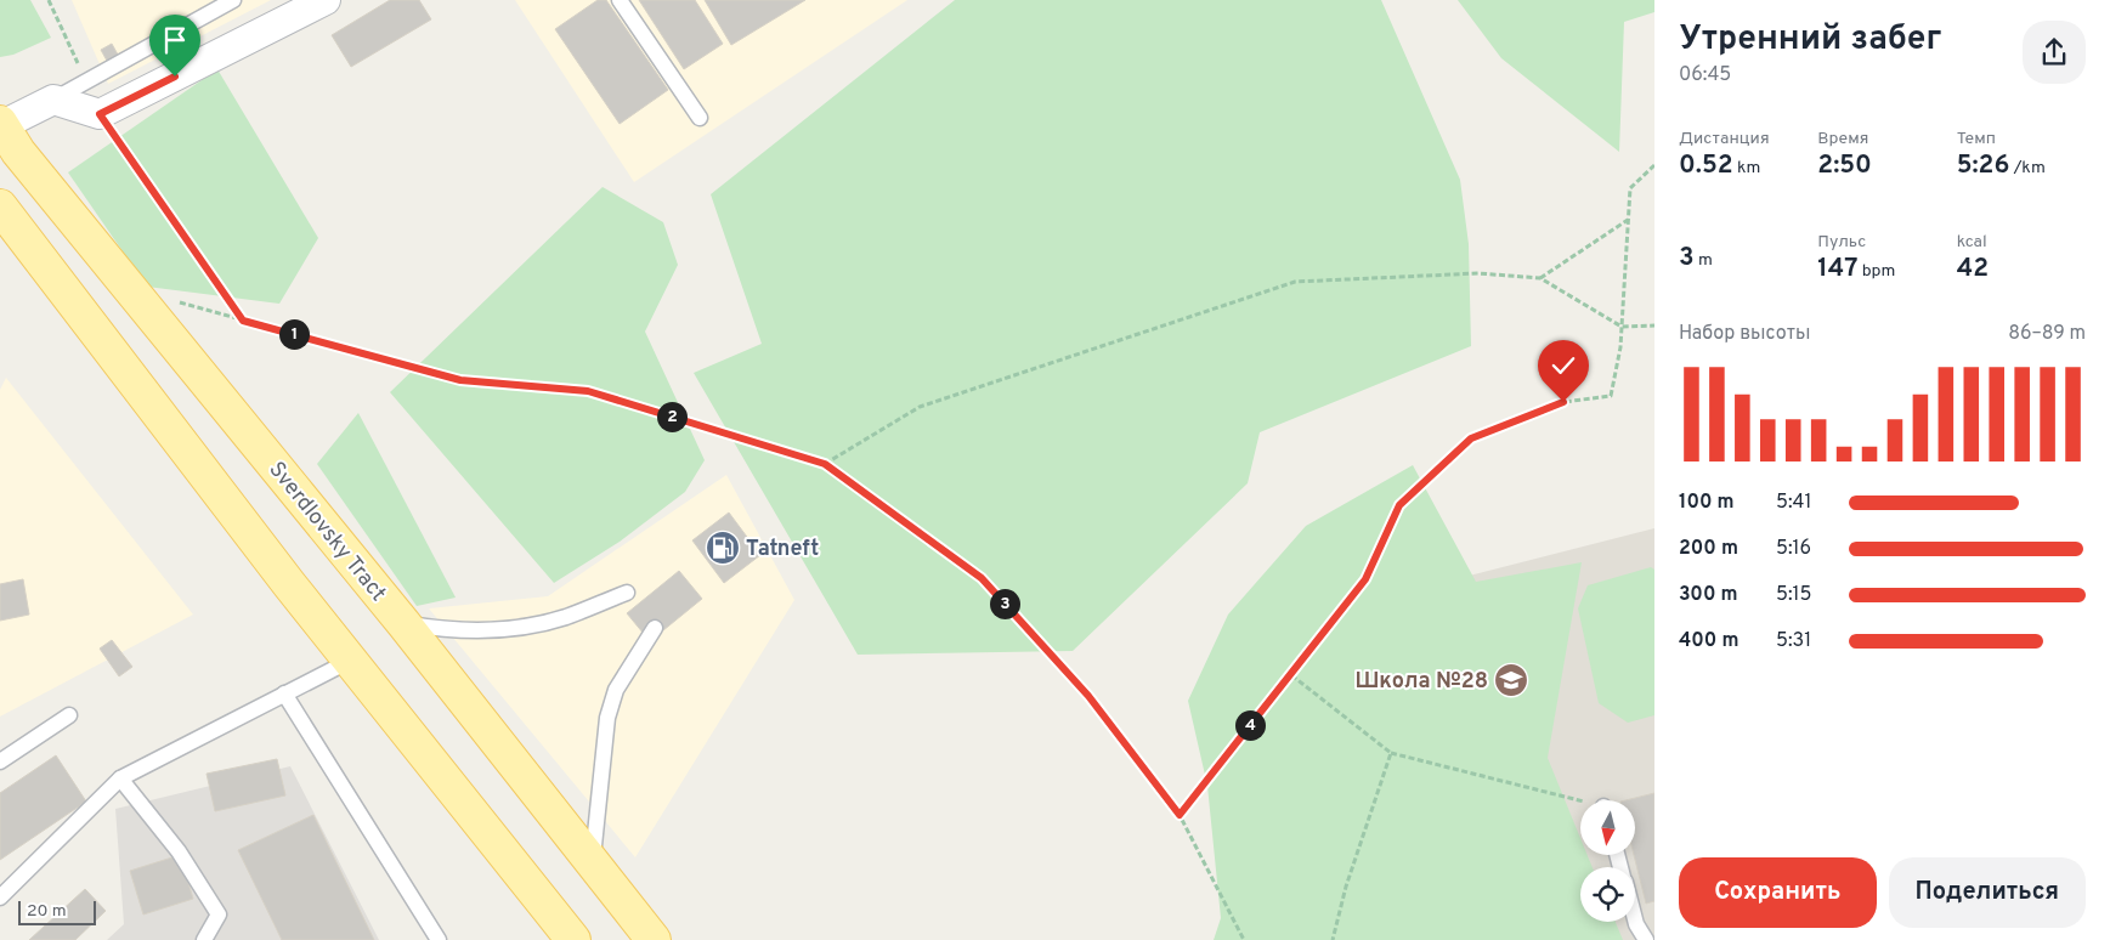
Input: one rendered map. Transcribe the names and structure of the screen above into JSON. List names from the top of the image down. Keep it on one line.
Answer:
{"streets":{"main road":["Sverdlovsky Tract"]},"places":{"fuel station":["Tatneft"],"school or university":["Школа №28"]},"scale_bar":"20 m","north":"bottom","page":{"heading":["Утренний забег","06:45"],"stats":[["Дистанция","0.52 km"],["Время","2:50"],["Темп","5:26 /km"],["3 m"],["Пульс","147 bpm"],["kcal","42"]],"chart":["Набор высоты","86–89 m"],"pins":["1","2","3","4"],"list":[{"name":"100 m","note":"5:41"},{"name":"200 m","note":"5:16"},{"name":"300 m","note":"5:15"},{"name":"400 m","note":"5:31"}],"buttons":["Сохранить","Поделиться"],"scale":"20 m"}}
